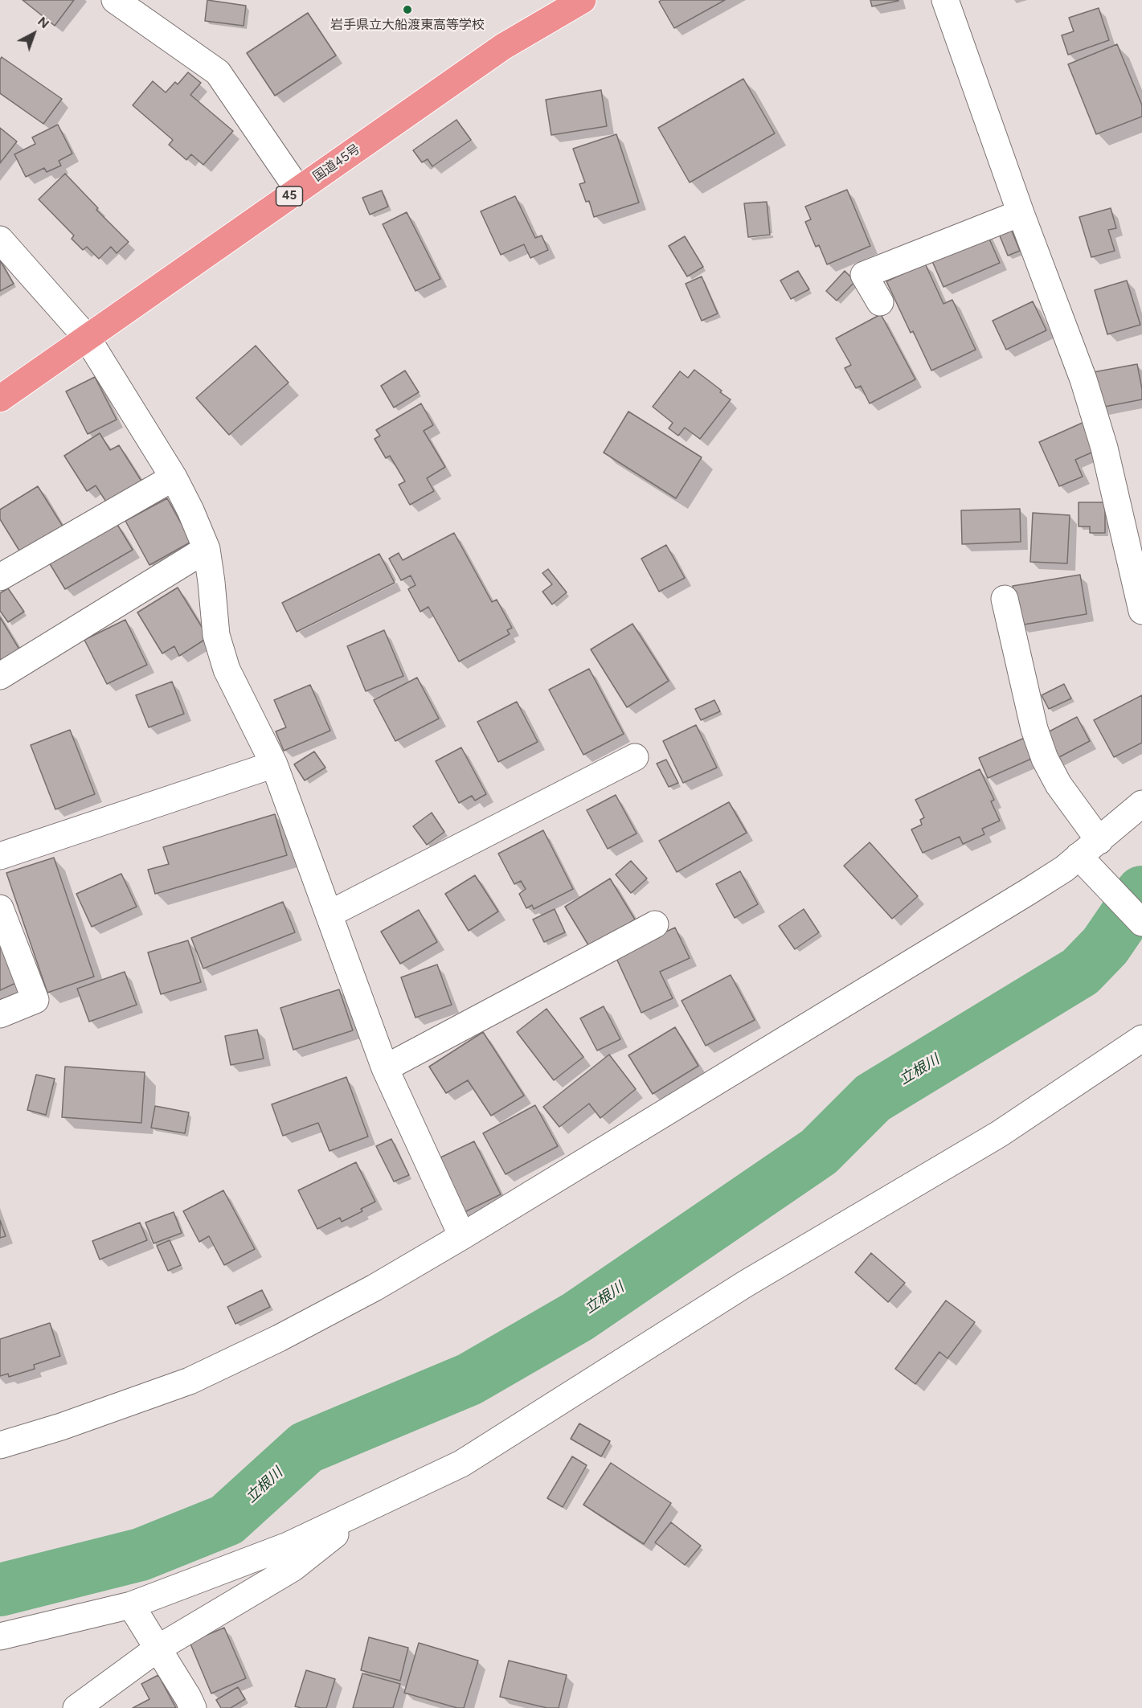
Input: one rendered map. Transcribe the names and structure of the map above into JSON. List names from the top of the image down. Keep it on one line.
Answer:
{"streets":{"highway":["国道45号","45"]},"water":["立根川"],"places":["岩手県立大船渡東高等学校"],"north":"top right"}
